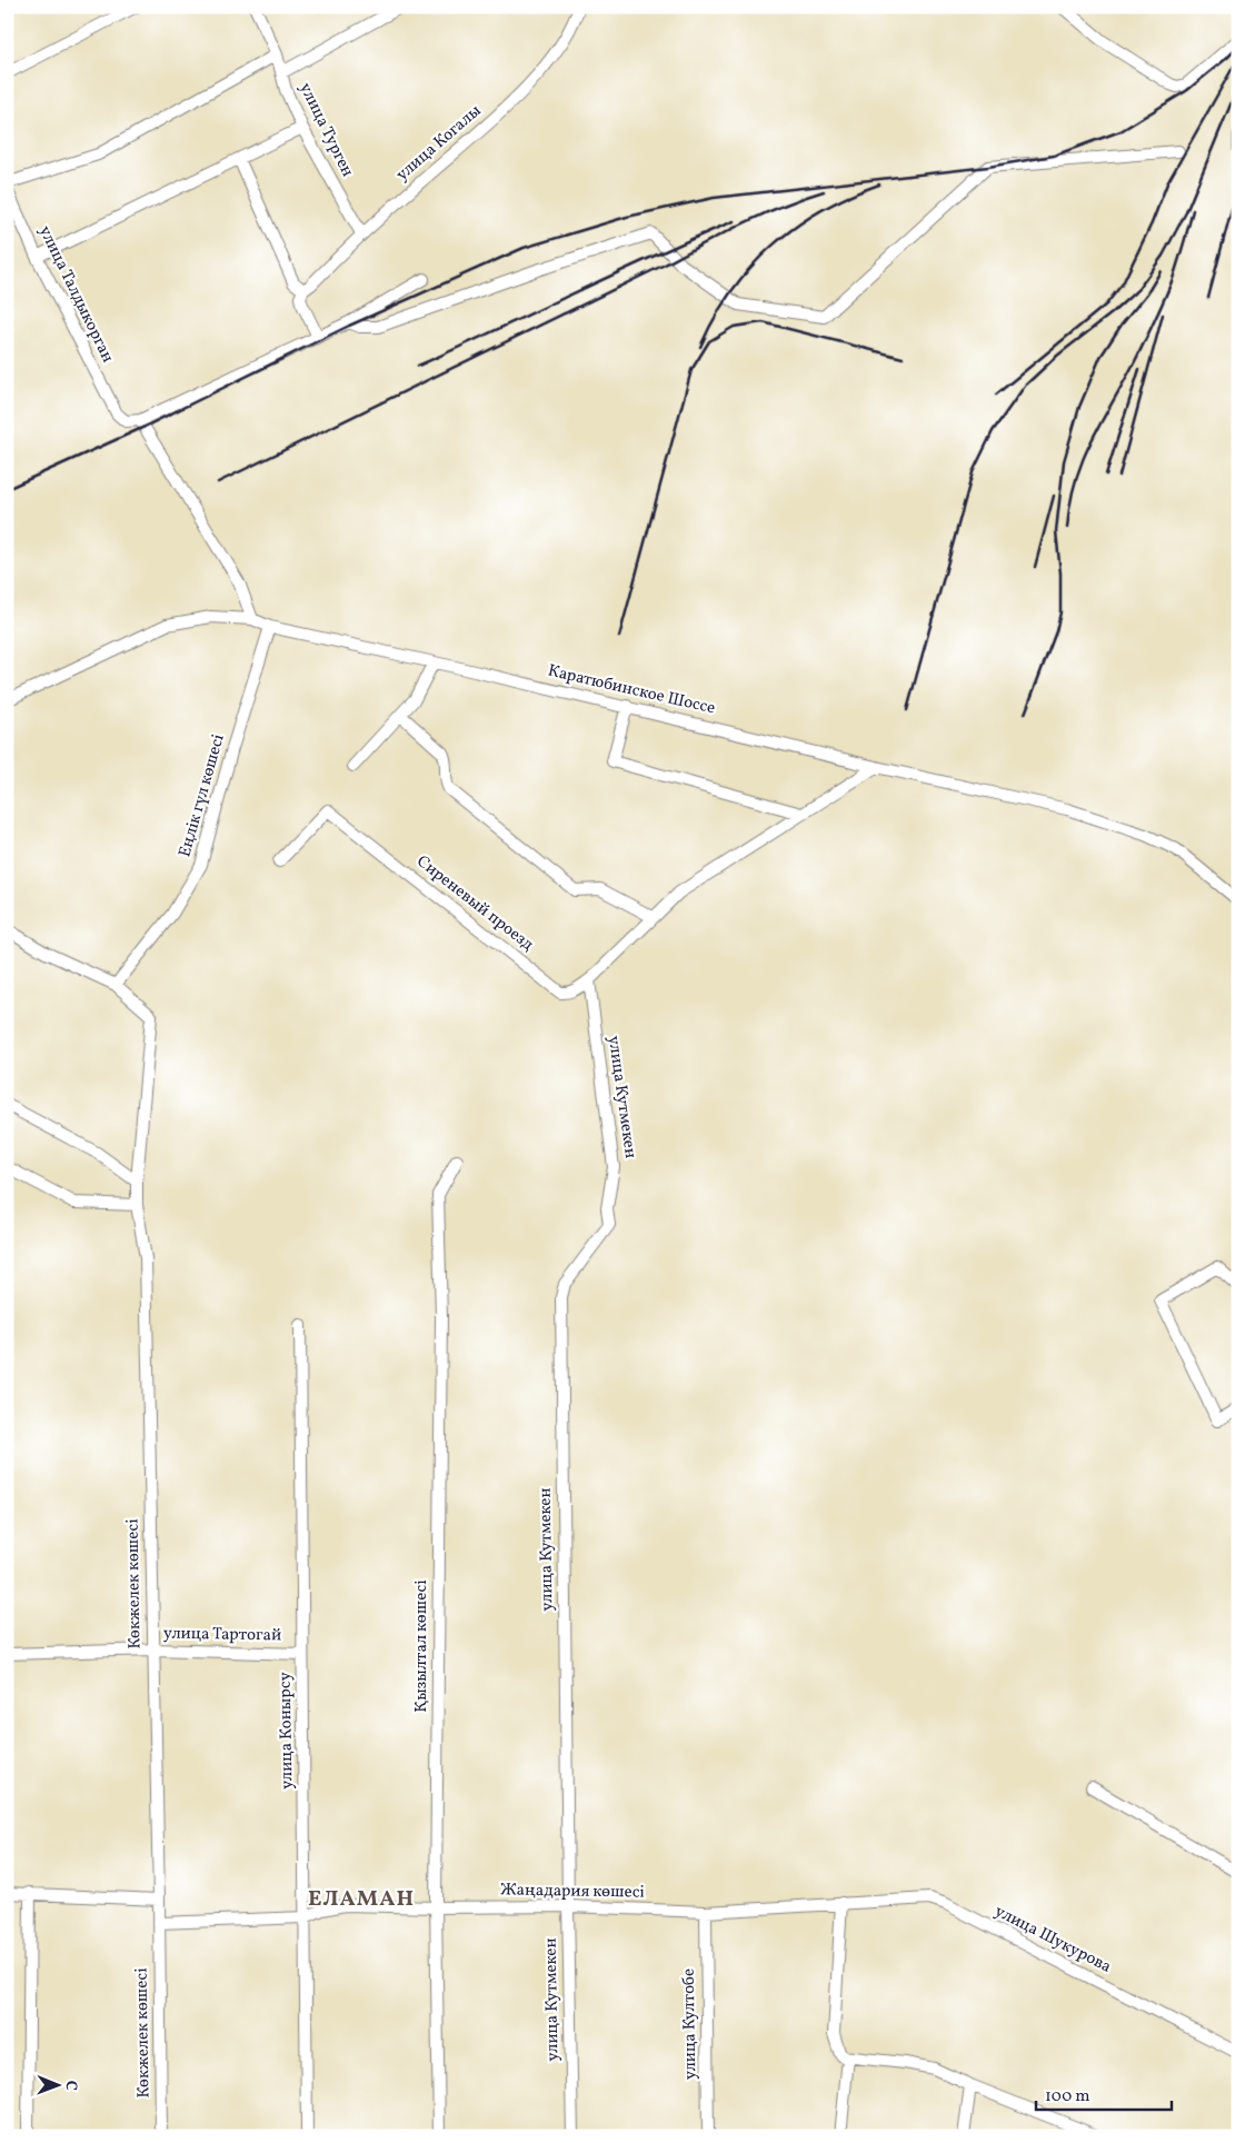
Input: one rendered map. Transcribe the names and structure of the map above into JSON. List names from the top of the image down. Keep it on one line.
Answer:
{"streets":{"street":["улица Турген","улица Когалы","улица Талдыкорган","Каратюбинское Шоссе","Еңлік гүл көшесі","Сиреневый проезд","улица Кутмекен","Көкжелек көшесі","улица Тартогай","Қызылтал көшесі","улица Конырсу","Жаңадария көшесі","улица Шукурова","улица Култобе"]},"crossings":[["улица Турген","улица Когалы"],["Каратюбинское Шоссе","Еңлік гүл көшесі"],["Каратюбинское Шоссе","Сиреневый проезд"],["Еңлік гүл көшесі","Көкжелек көшесі"],["Сиреневый проезд","улица Кутмекен"],["улица Кутмекен","Жаңадария көшесі"],["Көкжелек көшесі","улица Тартогай"],["Көкжелек көшесі","Жаңадария көшесі"],["улица Тартогай","улица Конырсу"],["Қызылтал көшесі","Жаңадария көшесі"],["улица Конырсу","Жаңадария көшесі"],["Жаңадария көшесі","улица Шукурова"],["Жаңадария көшесі","улица Култобе"]],"districts":["ЕЛАМАН"],"scale_bar":"100 m","north":"right"}
